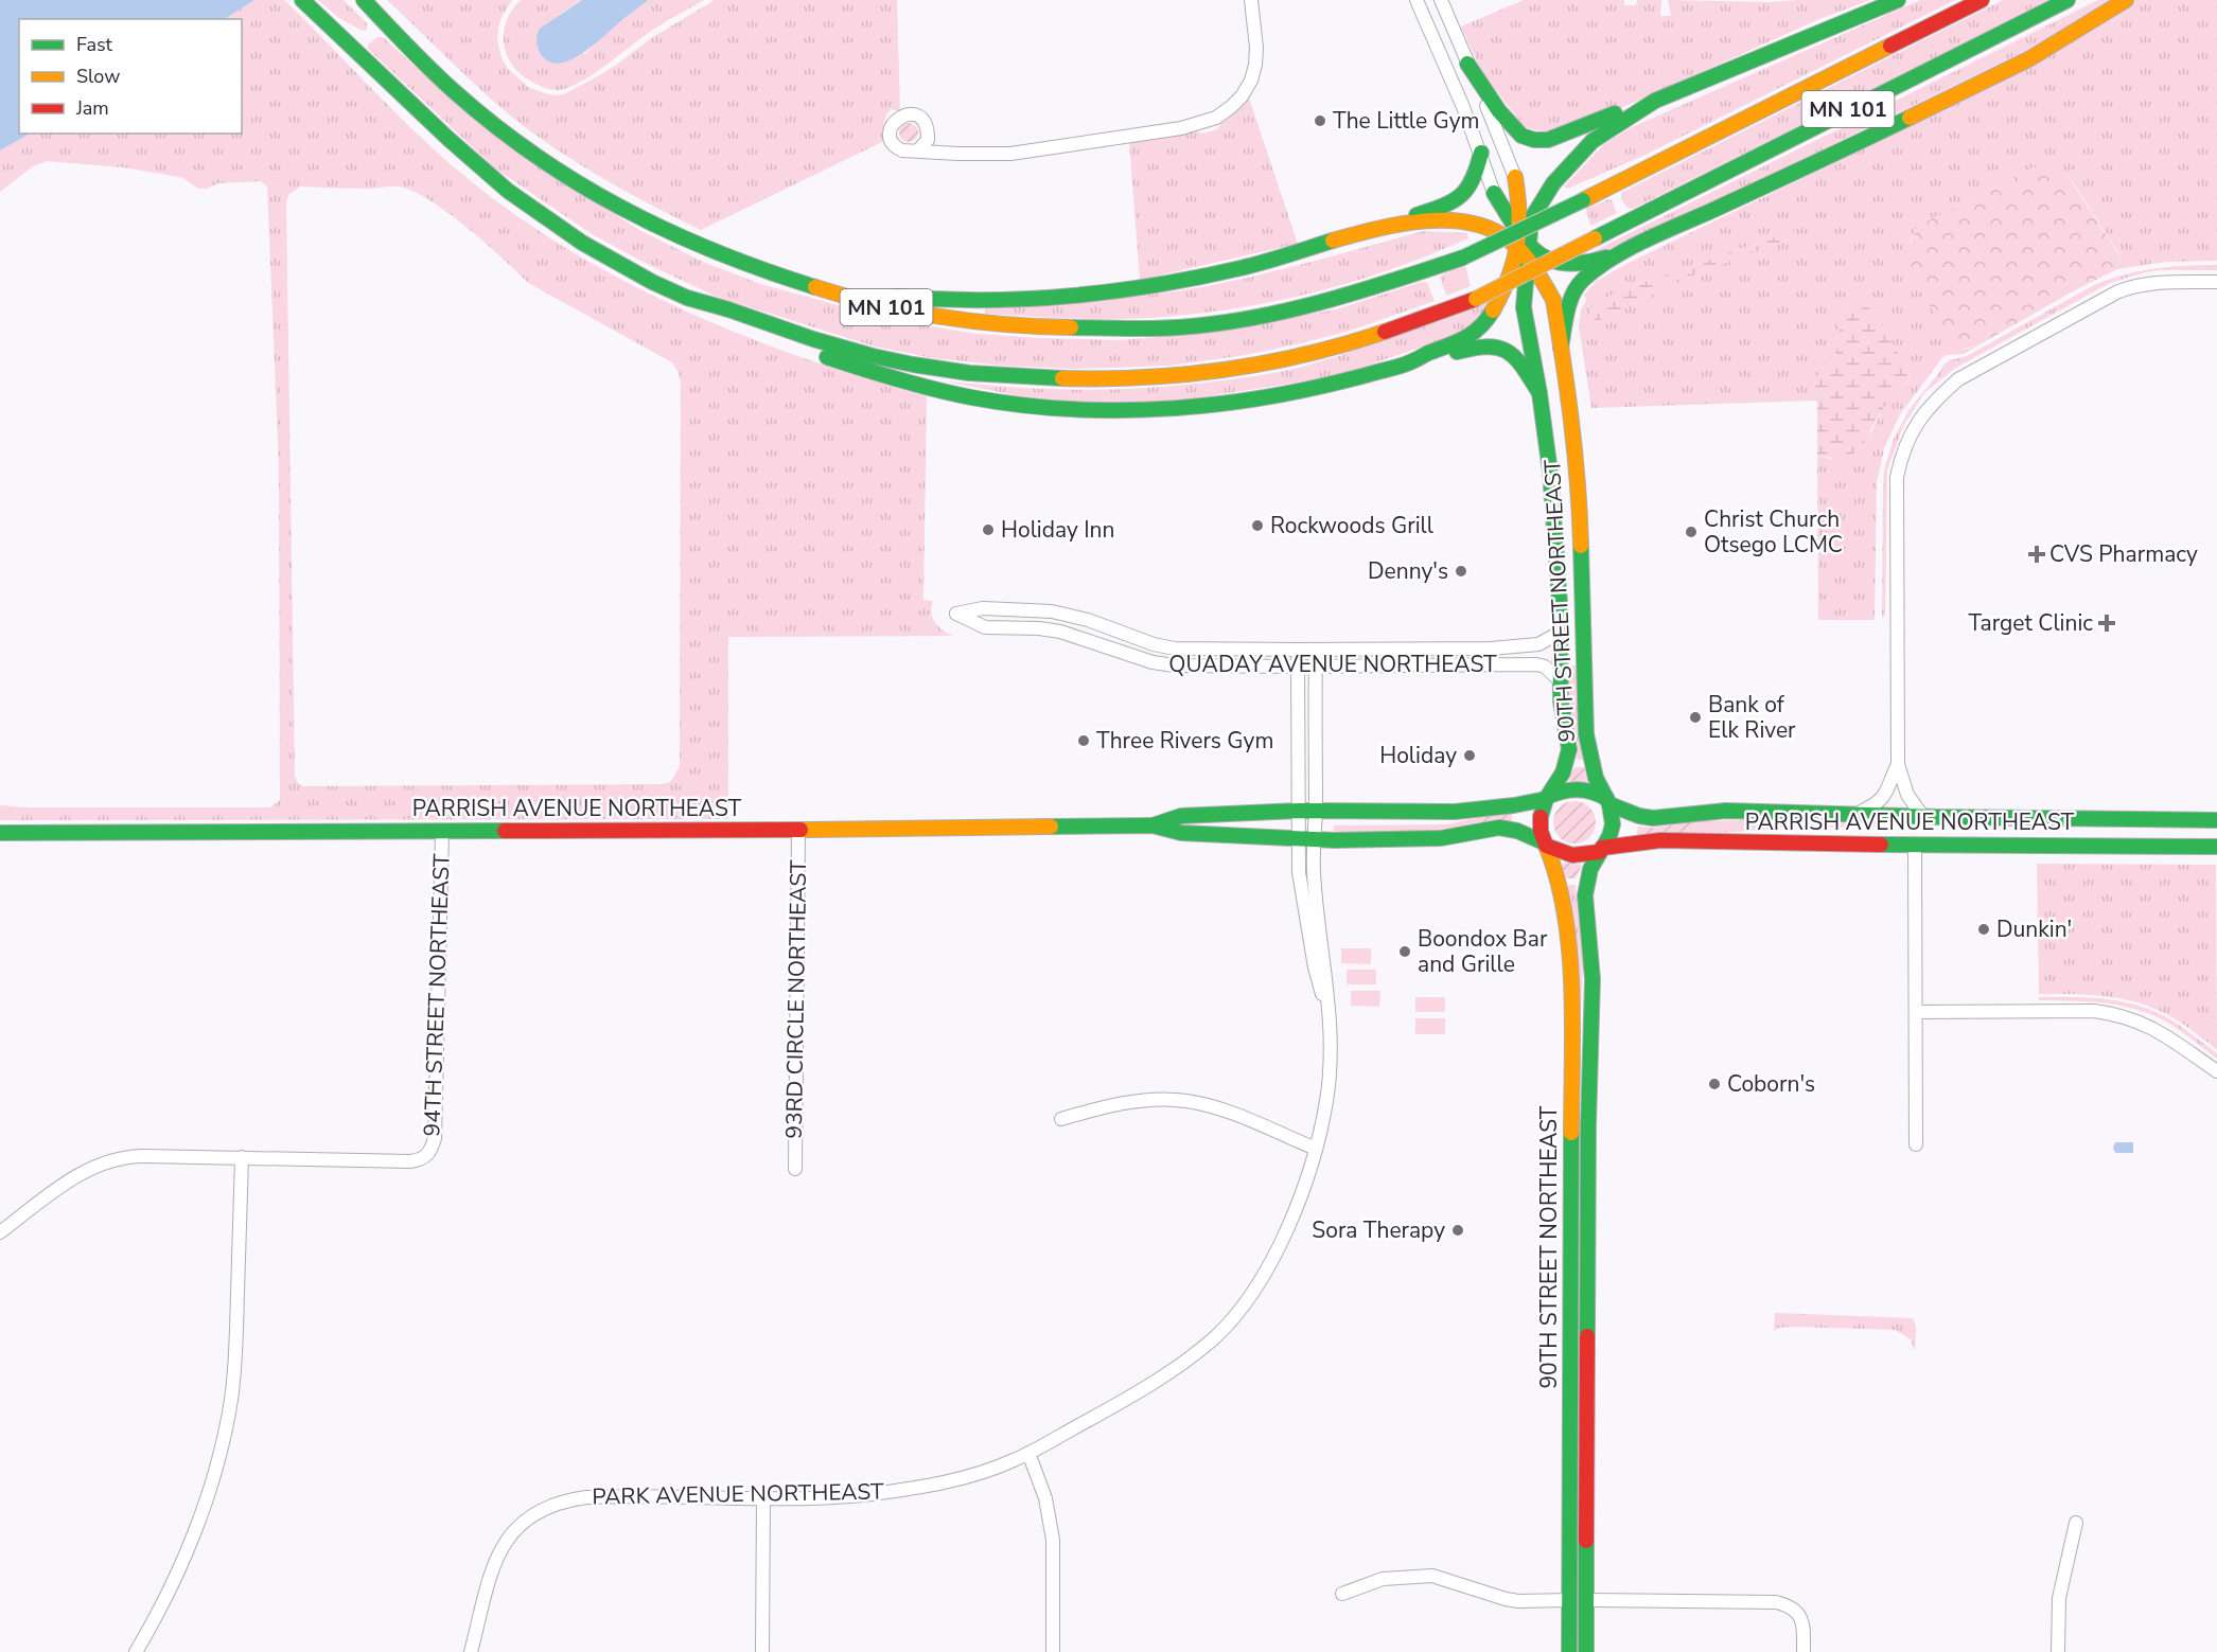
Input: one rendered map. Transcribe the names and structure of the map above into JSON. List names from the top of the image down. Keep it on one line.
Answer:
{"streets":{"main road":["MN 101","90TH STREET NORTHEAST","PARRISH AVENUE NORTHEAST"],"street":["QUADAY AVENUE NORTHEAST","94TH STREET NORTHEAST","93RD CIRCLE NORTHEAST","PARK AVENUE NORTHEAST"]},"crossings":[["90TH STREET NORTHEAST","QUADAY AVENUE NORTHEAST"],["90TH STREET NORTHEAST","PARRISH AVENUE NORTHEAST"],["QUADAY AVENUE NORTHEAST","PARK AVENUE NORTHEAST"],["PARRISH AVENUE NORTHEAST","94TH STREET NORTHEAST"],["PARRISH AVENUE NORTHEAST","93RD CIRCLE NORTHEAST"],["PARRISH AVENUE NORTHEAST","PARK AVENUE NORTHEAST"]],"places":{"other":["The Little Gym","Rockwoods Grill","Holiday Inn","Christ Church Otsego LCMC","Denny's","Bank of Elk River","Three Rivers Gym","Holiday","Dunkin'","Boondox Bar and Grille","Coborn's","Sora Therapy"],"health":["CVS Pharmacy","Target Clinic"]},"legend":["Fast","Slow","Jam"]}
